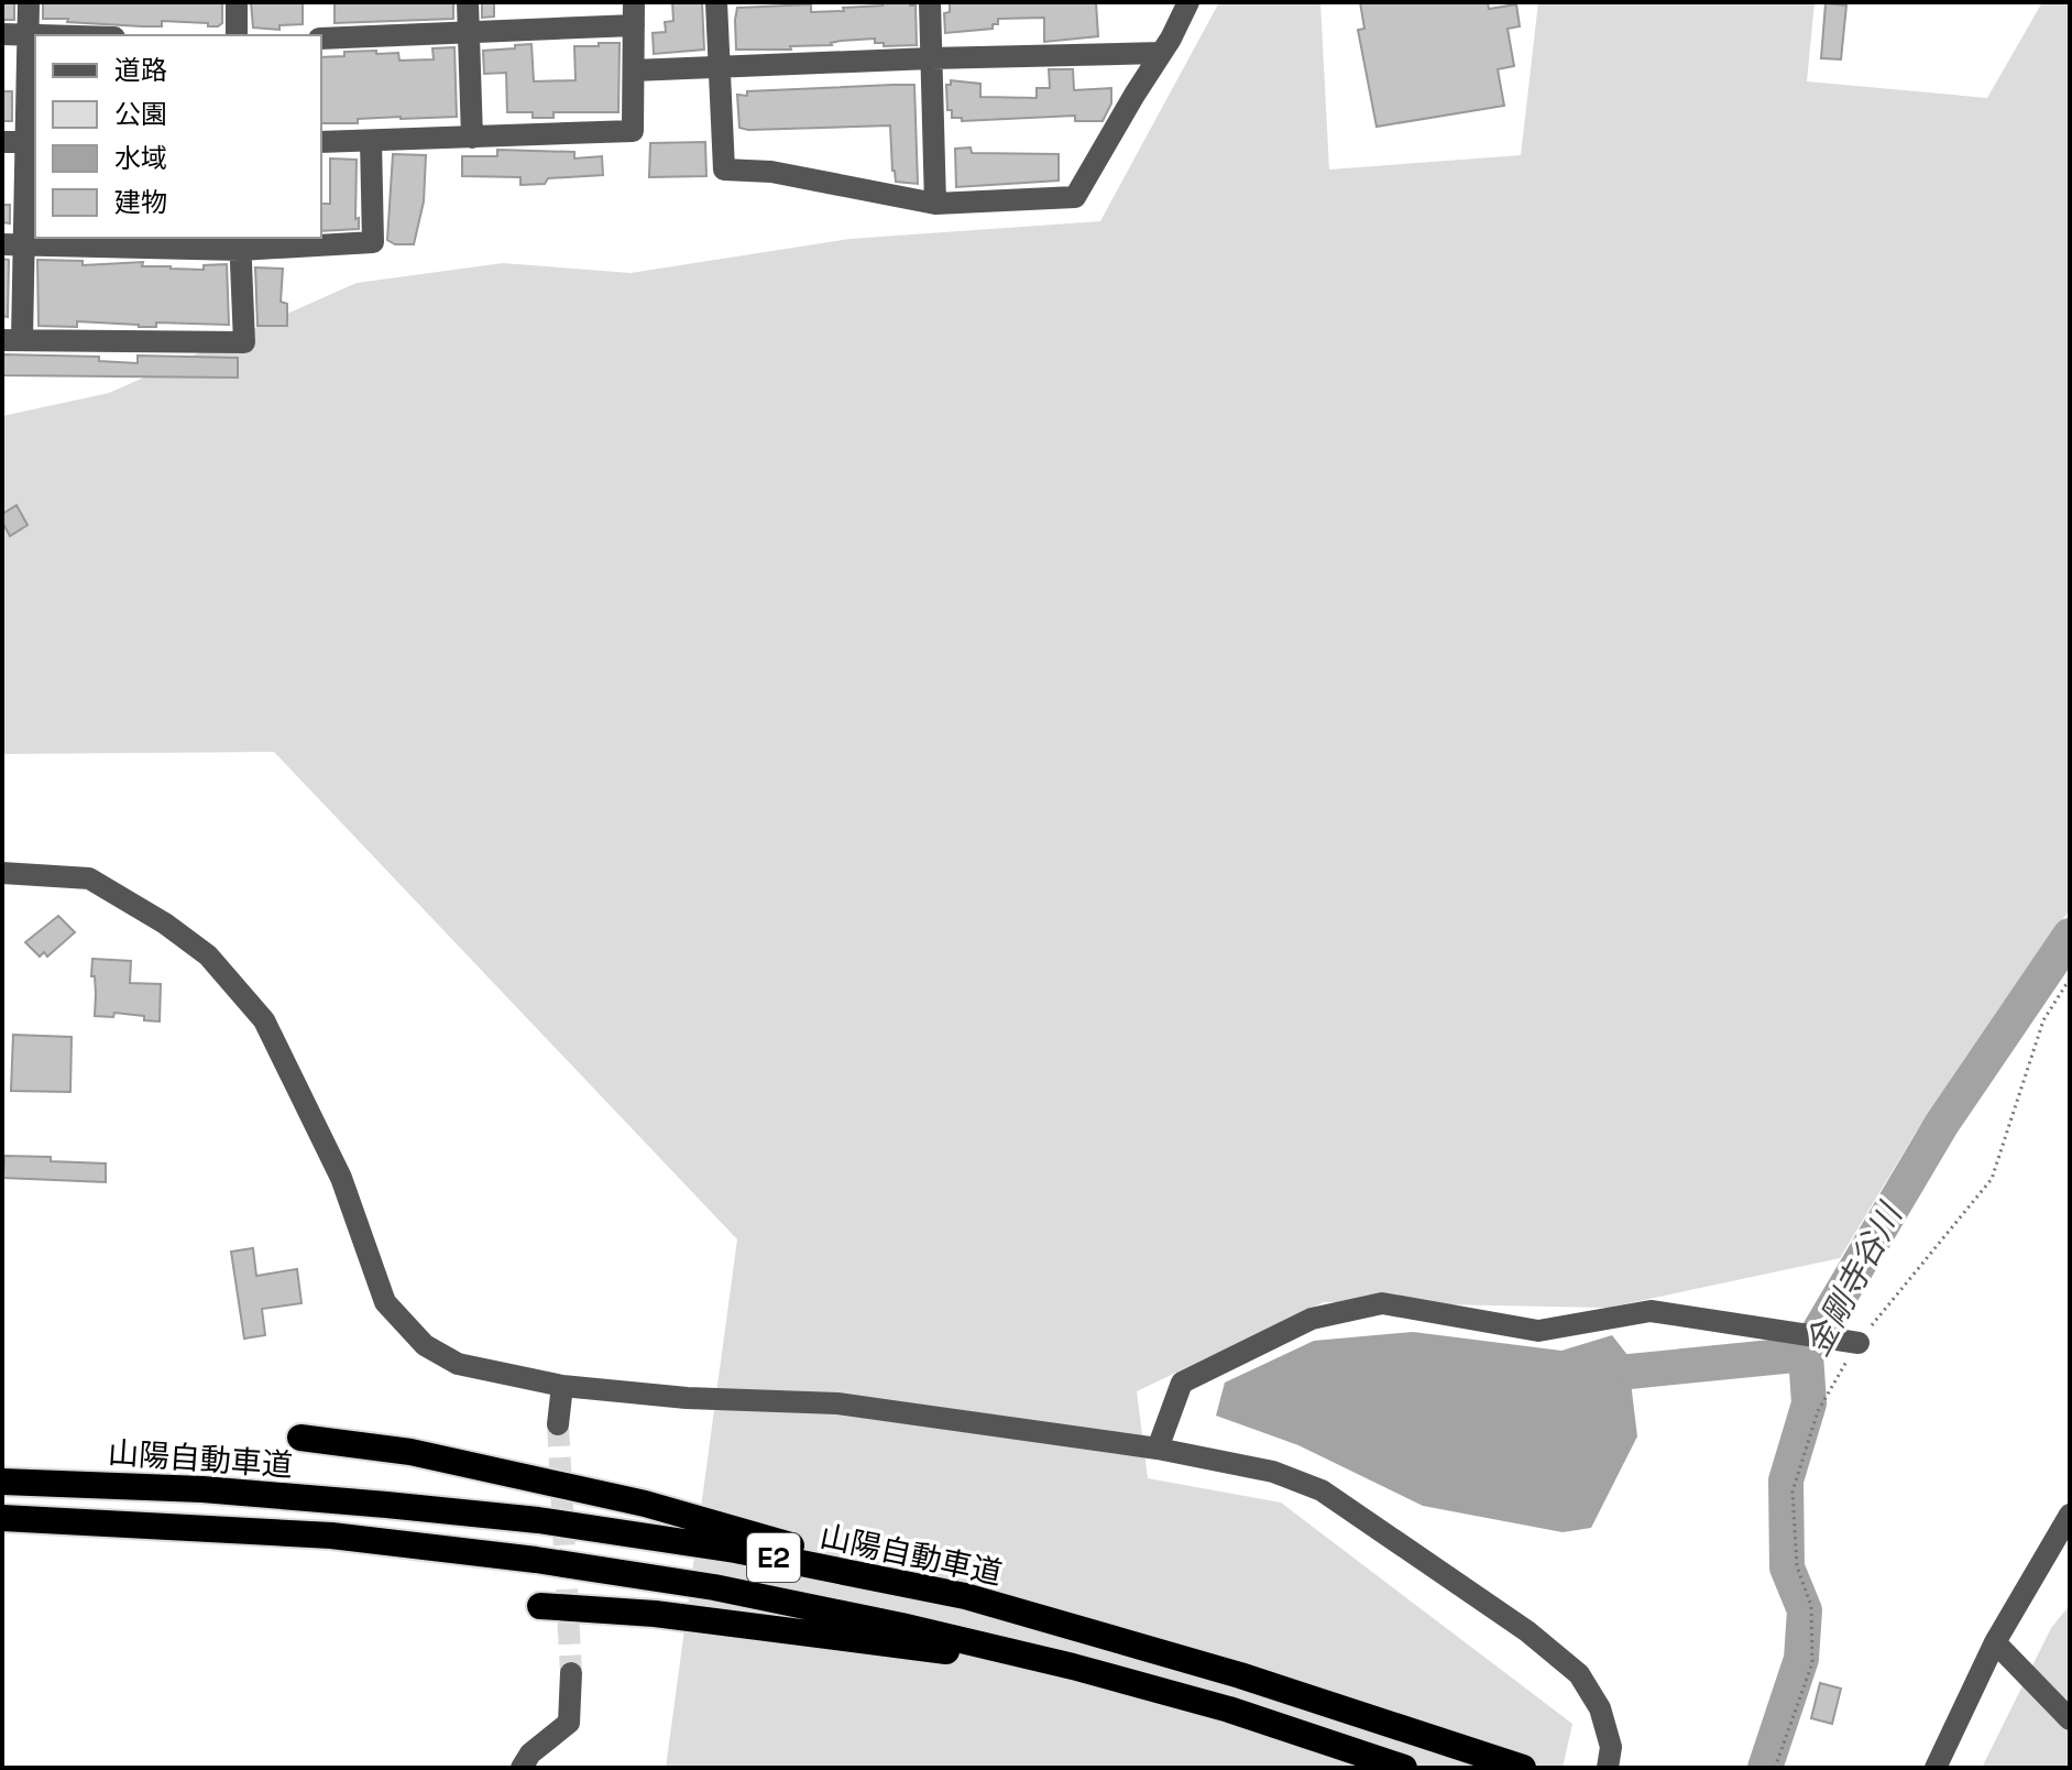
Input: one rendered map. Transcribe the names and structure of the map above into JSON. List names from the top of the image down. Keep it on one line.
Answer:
{"streets":{"highway":["山陽自動車道","E2"]},"water":["金剛寺谷川"],"legend":["道路","公園","水域","建物"]}
